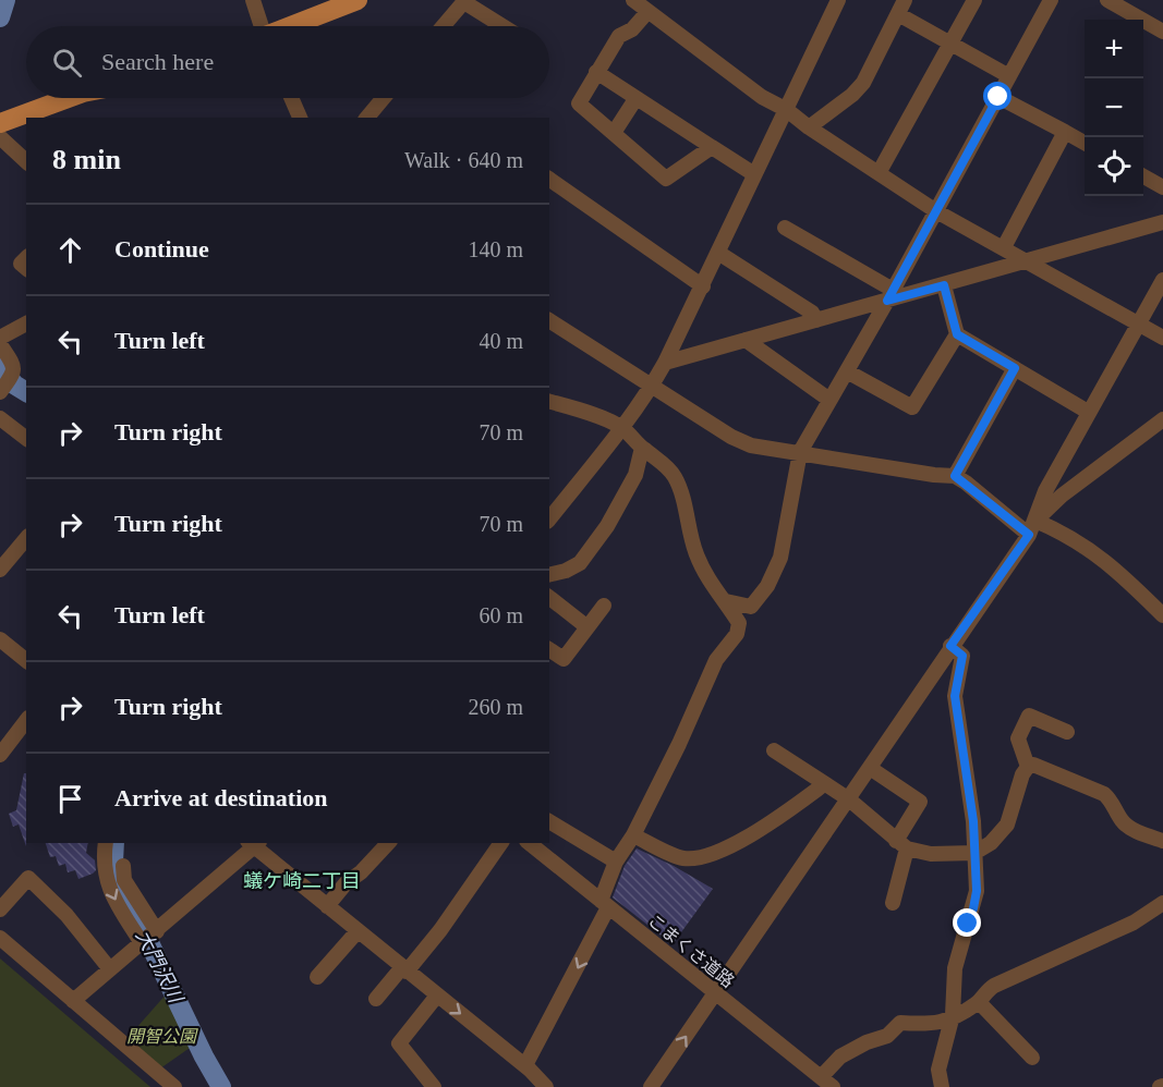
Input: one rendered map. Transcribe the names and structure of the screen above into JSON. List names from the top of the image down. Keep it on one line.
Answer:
{"streets":{"street":["こまくさ道路"]},"districts":["蟻ケ崎二丁目"],"water":["大門沢川"],"parks":["開智公園"],"page":{"map_buttons":["+","−"],"search":"Search here","heading":["8 min","Walk · 640 m"],"list":[["Continue","140 m"],["Turn left","40 m"],["Turn right","70 m"],["Turn right","70 m"],["Turn left","60 m"],["Turn right","260 m"],"Arrive at destination"]}}
